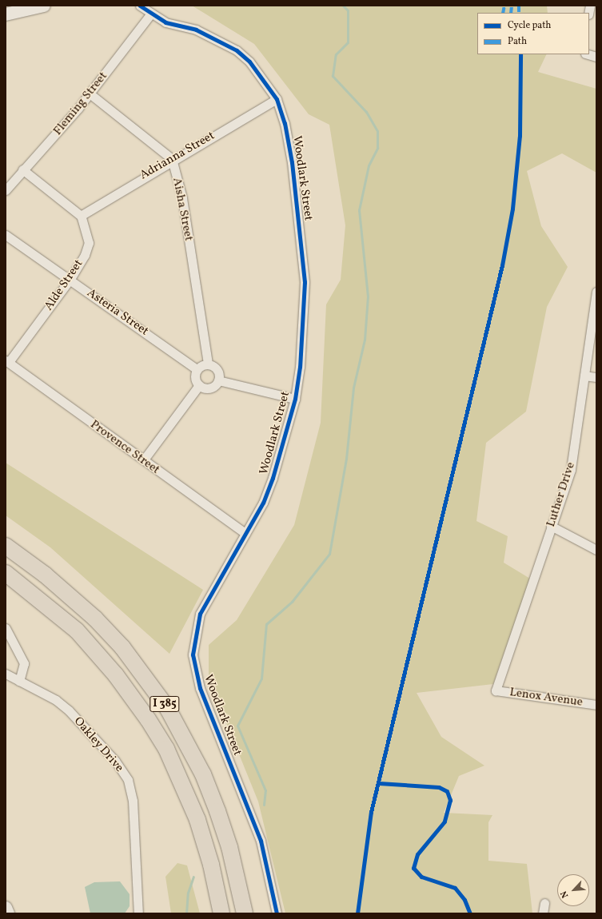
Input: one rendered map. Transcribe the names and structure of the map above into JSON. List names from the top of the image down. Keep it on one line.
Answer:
{"streets":{"highway":["I 385"],"street":["Fleming Street","Adrianna Street","Woodlark Street","Aisha Street","Alde Street","Asteria Street","Provence Street","Luther Drive","Lenox Avenue","Oakley Drive"]},"crossings":[["Fleming Street","Woodlark Street"],["Adrianna Street","Woodlark Street"],["Adrianna Street","Aisha Street"],["Adrianna Street","Alde Street"],["Woodlark Street","Provence Street"],["Aisha Street","Asteria Street"],["Alde Street","Asteria Street"],["Alde Street","Provence Street"],["Luther Drive","Lenox Avenue"]],"legend":["Cycle path","Path"],"north":"bottom left"}
